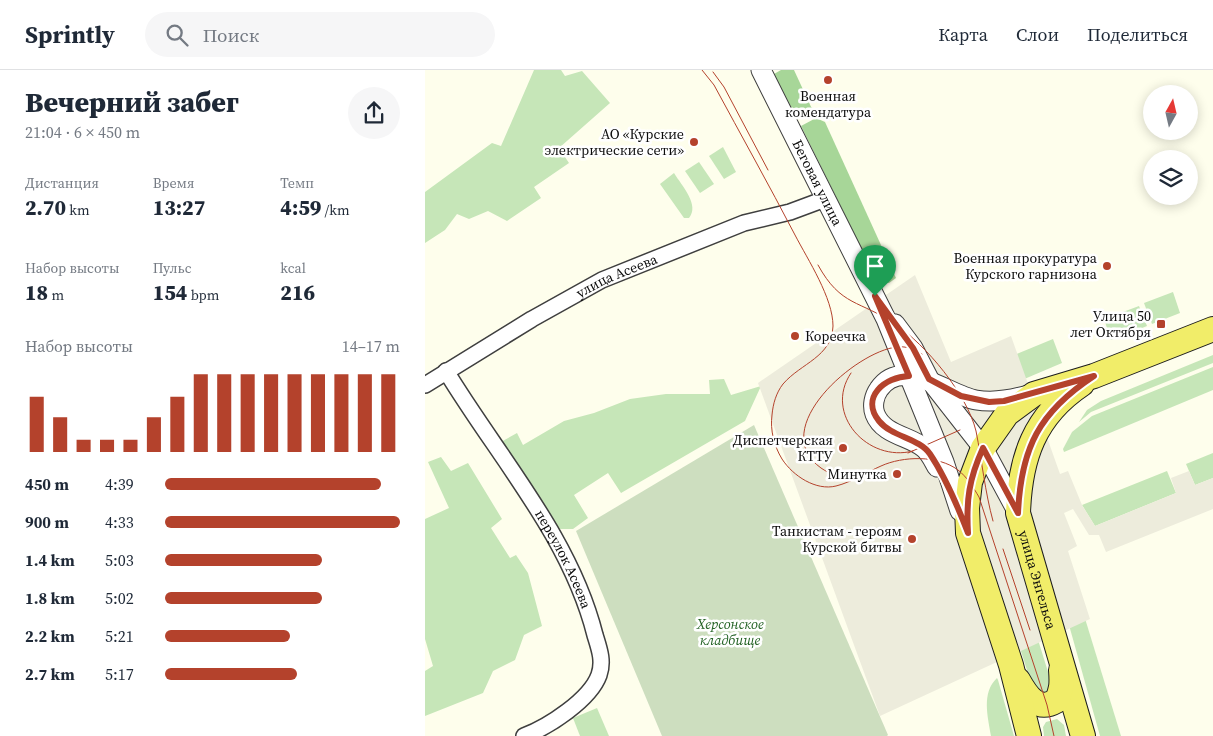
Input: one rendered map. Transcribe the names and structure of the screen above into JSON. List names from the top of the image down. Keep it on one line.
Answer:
{"streets":{"main road":["улица Энгельса"],"street":["Беговая улица","улица Асеева","переулок Асеева"]},"crossings":[["Беговая улица","улица Асеева"],["улица Асеева","переулок Асеева"]],"parks":["Херсонское кладбище"],"places":{"other":["Военная комендатура","АО «Курские электрические сети»","Военная прокуратура Курского гарнизона","Кореечка","Диспетчерская КТТУ","Минутка","Танкистам - героям Курской битвы"],"transit":["Улица 50 лет Октября"]},"north":"top","page":{"header":"Sprintly","search":"Поиск","nav":["Карта","Слои","Поделиться"],"heading":["Вечерний забег","21:04 · 6 × 450 m"],"stats":[["Дистанция","2.70 km"],["Время","13:27"],["Темп","4:59 /km"],["Набор высоты","18 m"],["Пульс","154 bpm"],["kcal","216"]],"chart":["Набор высоты","14–17 m"],"list":[{"name":"450 m","note":"4:39"},{"name":"900 m","note":"4:33"},{"name":"1.4 km","note":"5:03"},{"name":"1.8 km","note":"5:02"},{"name":"2.2 km","note":"5:21"},{"name":"2.7 km","note":"5:17"}]}}
